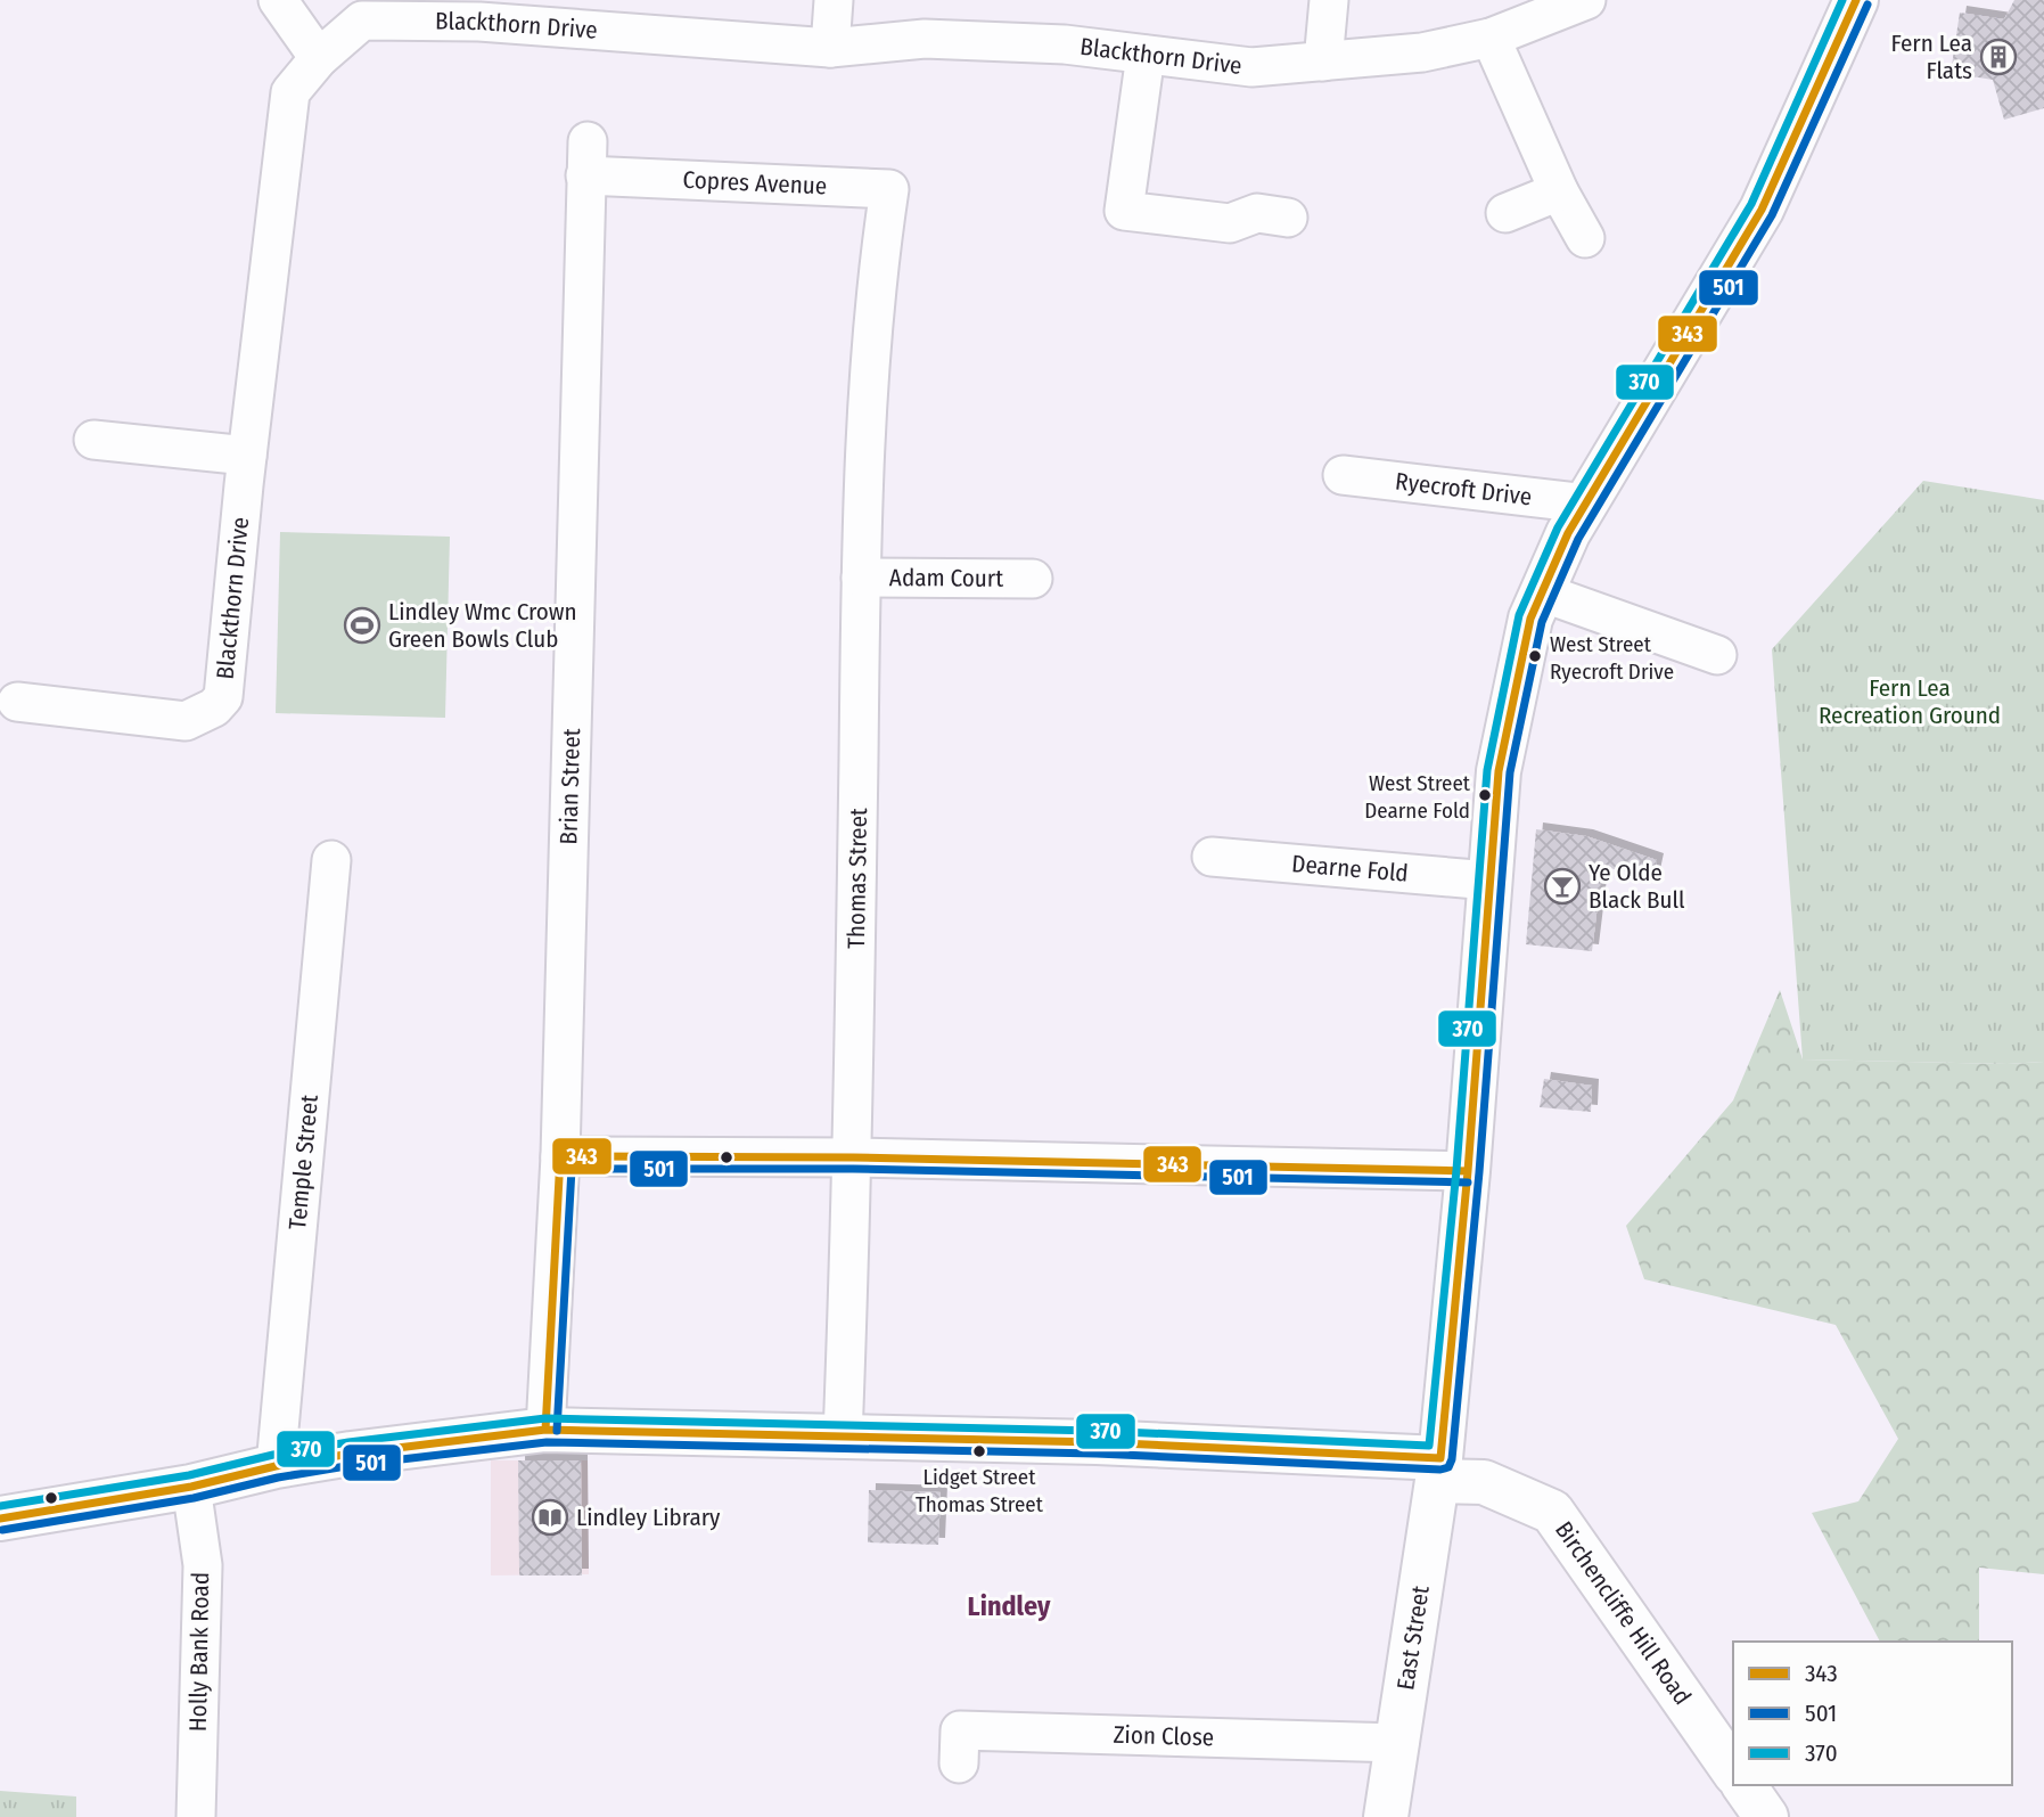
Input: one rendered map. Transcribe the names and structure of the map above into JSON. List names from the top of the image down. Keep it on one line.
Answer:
{"streets":{"street":["Blackthorn Drive","Copres Avenue","Ryecroft Drive","Adam Court","Brian Street","Dearne Fold","Thomas Street","Temple Street","Birchencliffe Hill Road","East Street","Holly Bank Road","Zion Close"]},"crossings":[["Copres Avenue","Brian Street"],["Copres Avenue","Thomas Street"],["Ryecroft Drive","East Street"],["Adam Court","Thomas Street"],["Brian Street","Birchencliffe Hill Road"],["Dearne Fold","East Street"],["Thomas Street","Birchencliffe Hill Road"],["Temple Street","Birchencliffe Hill Road"],["Birchencliffe Hill Road","East Street"],["Birchencliffe Hill Road","Holly Bank Road"],["East Street","Zion Close"]],"districts":["Lindley"],"parks":["Fern Lea Recreation Ground"],"places":{"building":["Fern Lea Flats"],"sports":["Lindley Wmc Crown Green Bowls Club"],"other":["West Street Ryecroft Drive","West Street Dearne Fold","Lidget Street Thomas Street"],"bar":["Ye Olde Black Bull"],"library":["Lindley Library"]},"lines":["transit line 343","transit line 370","transit line 501"],"legend":["343","501","370"]}
